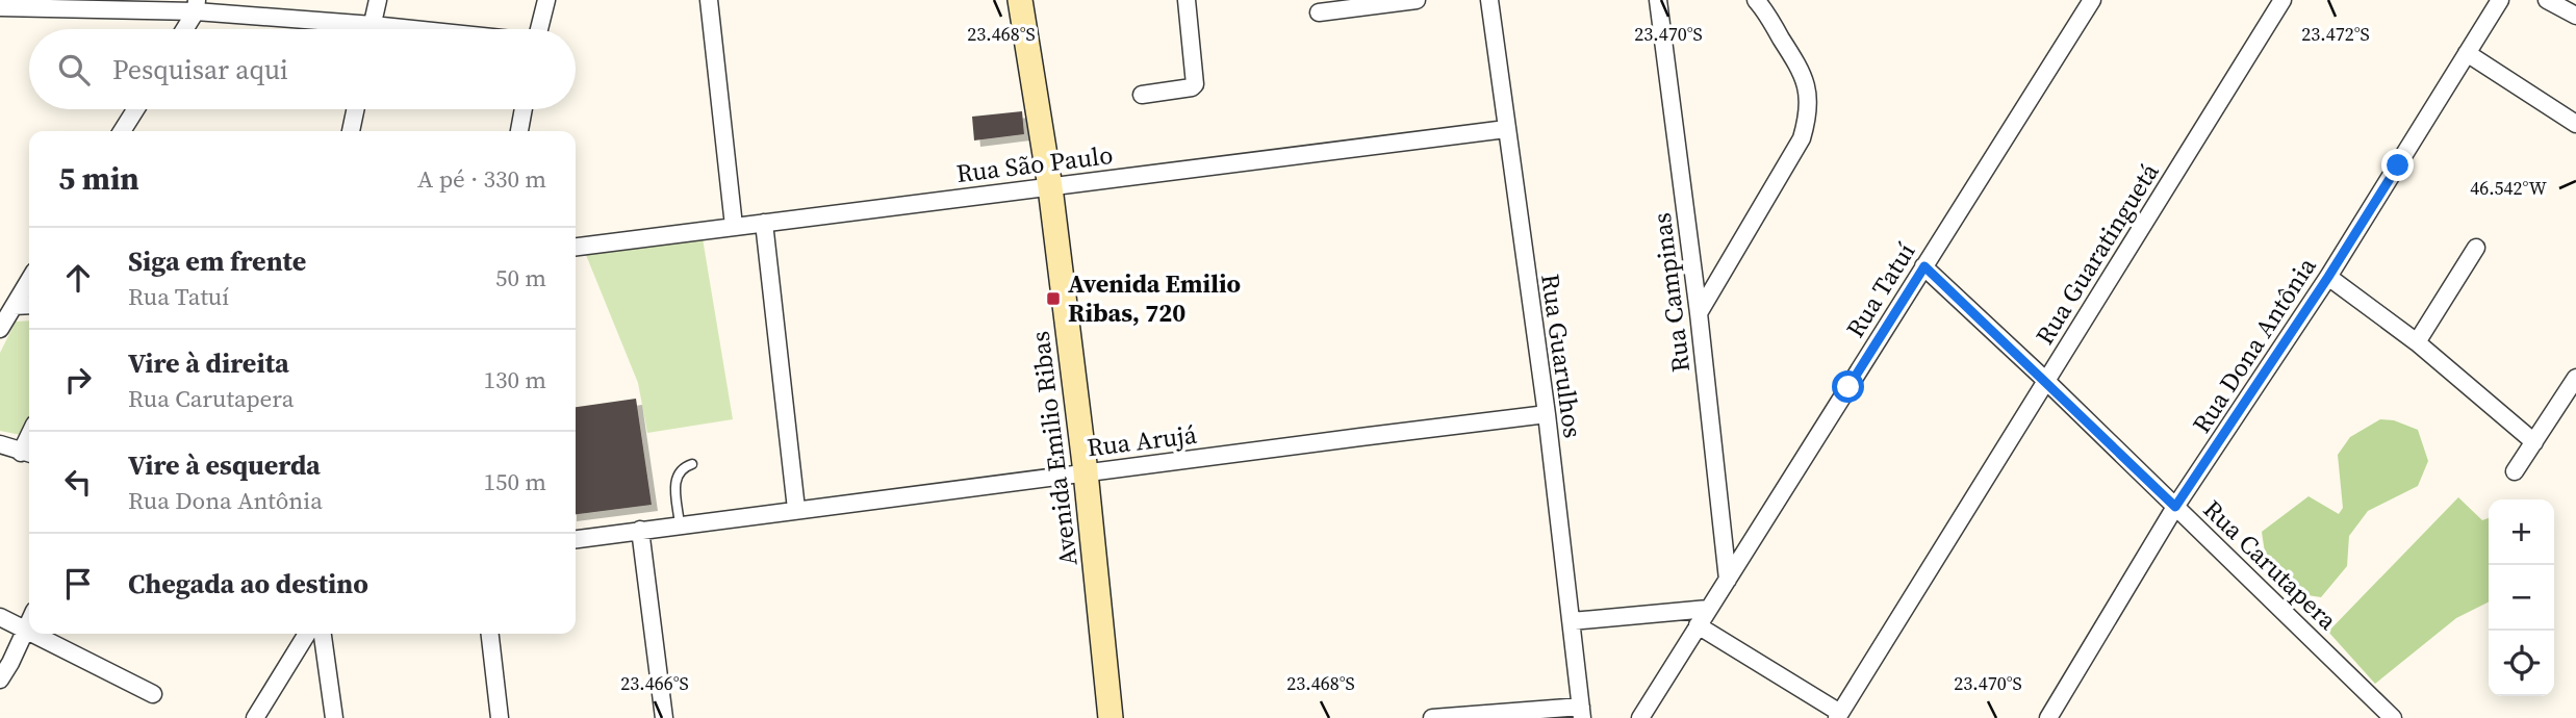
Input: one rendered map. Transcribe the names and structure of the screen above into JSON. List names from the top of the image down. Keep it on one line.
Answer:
{"streets":{"main road":["Avenida Emilio Ribas"],"street":["Rua São Paulo","Rua Guaratinguetá","Rua Tatuí","Rua Campinas","Rua Dona Antônia","Rua Guarulhos","Rua Arujá","Rua Carutapera"]},"crossings":[["Rua São Paulo","Rua Guarulhos"],["Rua São Paulo","Avenida Emilio Ribas"],["Rua Guaratinguetá","Rua Carutapera"],["Rua Tatuí","Rua Campinas"],["Rua Tatuí","Rua Carutapera"],["Rua Dona Antônia","Rua Carutapera"],["Rua Guarulhos","Rua Arujá"],["Rua Arujá","Avenida Emilio Ribas"]],"places":{"transit":["Avenida Emilio Ribas, 720"]},"page":{"search":"Pesquisar aqui","heading":["5 min","A pé · 330 m"],"list":[["Siga em frente","Rua Tatuí","50 m"],["Vire à direita","Rua Carutapera","130 m"],["Vire à esquerda","Rua Dona Antônia","150 m"],"Chegada ao destino"],"map_buttons":["+","−"]},"coordinates":["23.468°S","23.470°S","23.472°S","46.542°W","23.466°S"]}
